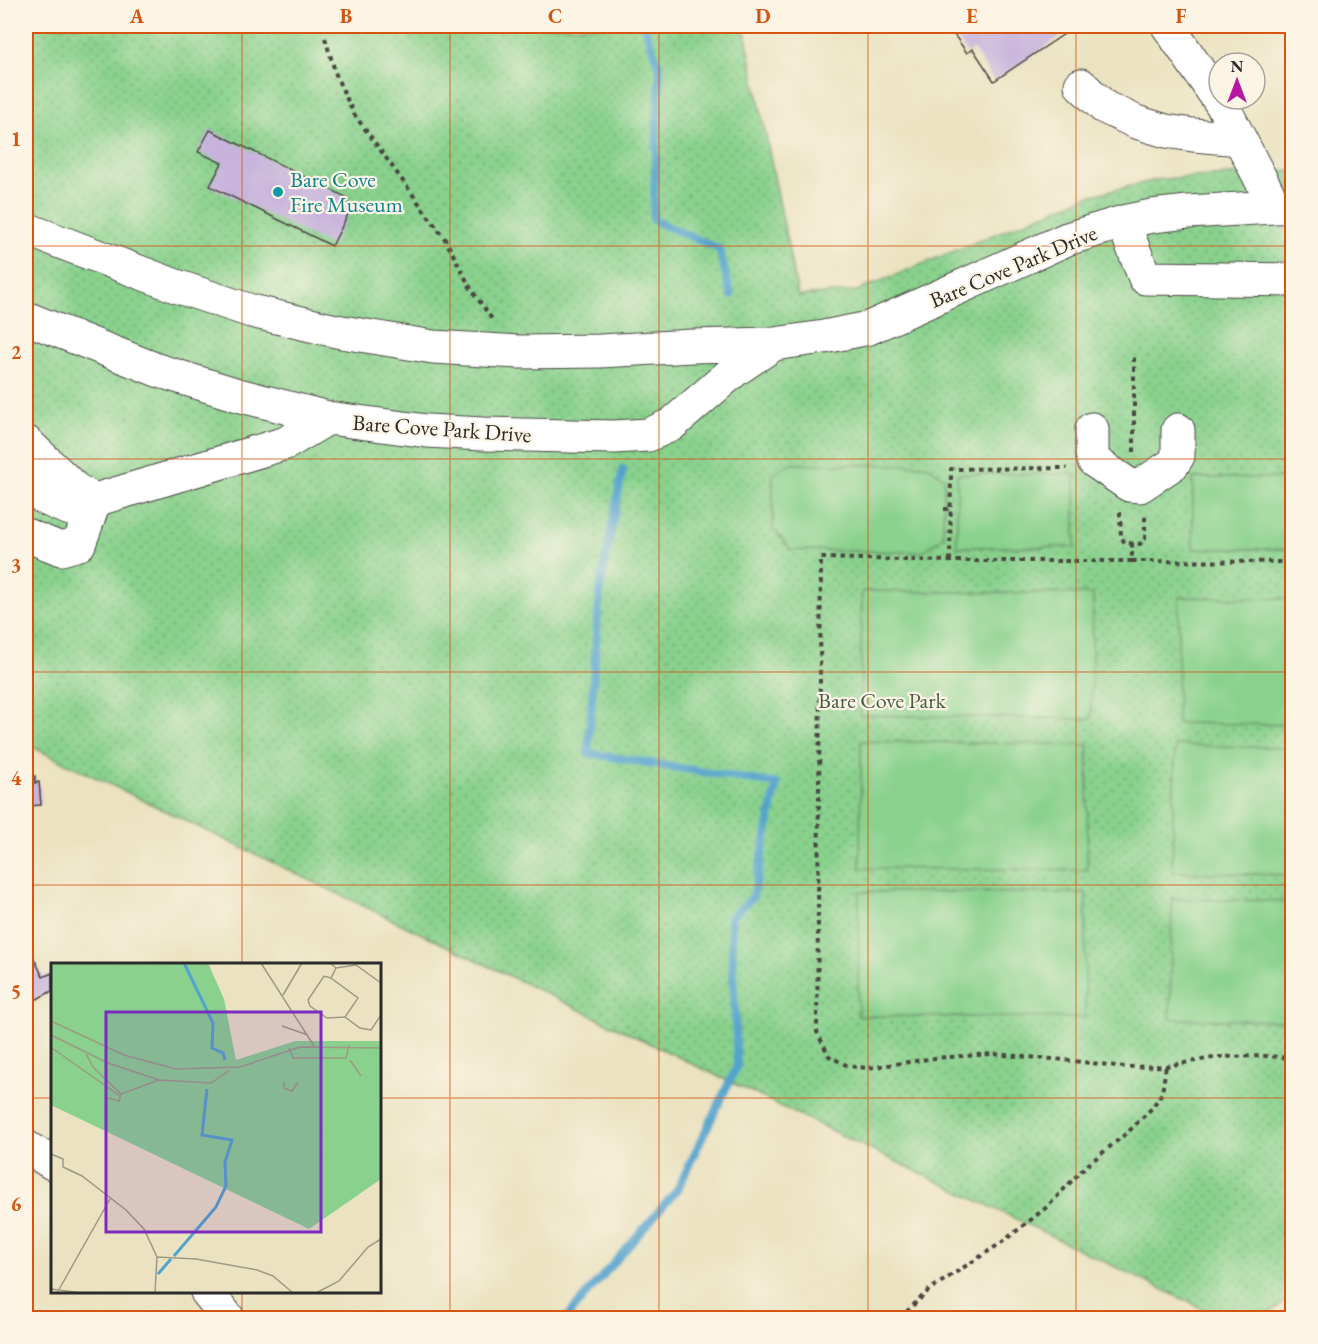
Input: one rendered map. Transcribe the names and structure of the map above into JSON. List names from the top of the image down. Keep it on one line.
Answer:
{"streets":{"street":["Bare Cove Park Drive"]},"parks":["Bare Cove Park"],"places":["Bare Cove Fire Museum"],"north":"top","grid":{"columns":["A","B","C","D","E","F"],"rows":["1","2","3","4","5","6"]}}
